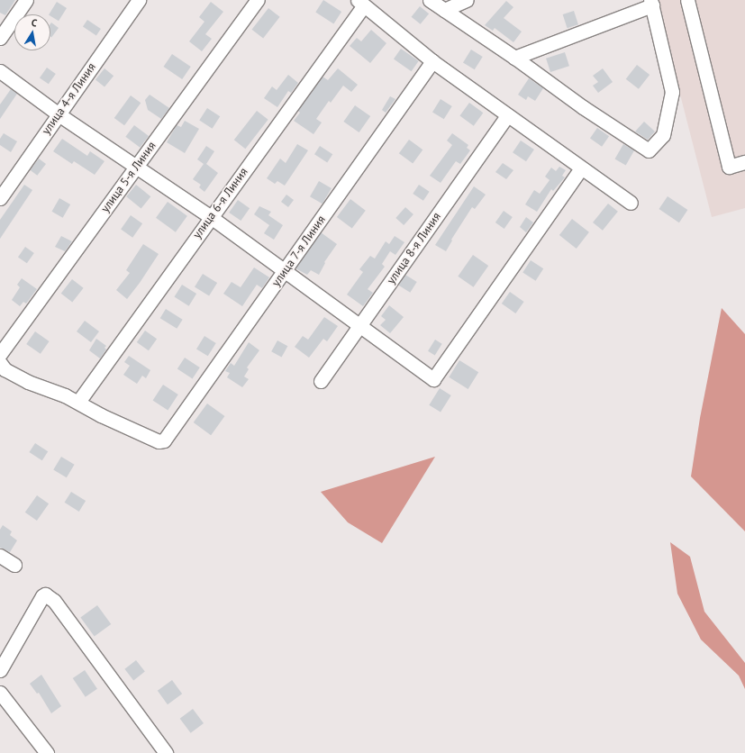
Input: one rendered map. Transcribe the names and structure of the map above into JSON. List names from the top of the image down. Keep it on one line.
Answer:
{"streets":{"street":["улица 4-я Линия","улица 5-я Линия","улица 6-я Линия","улица 8-я Линия","улица 7-я Линия"]},"crossings":[["улица 6-я Линия","улица 7-я Линия"]],"north":"top"}
